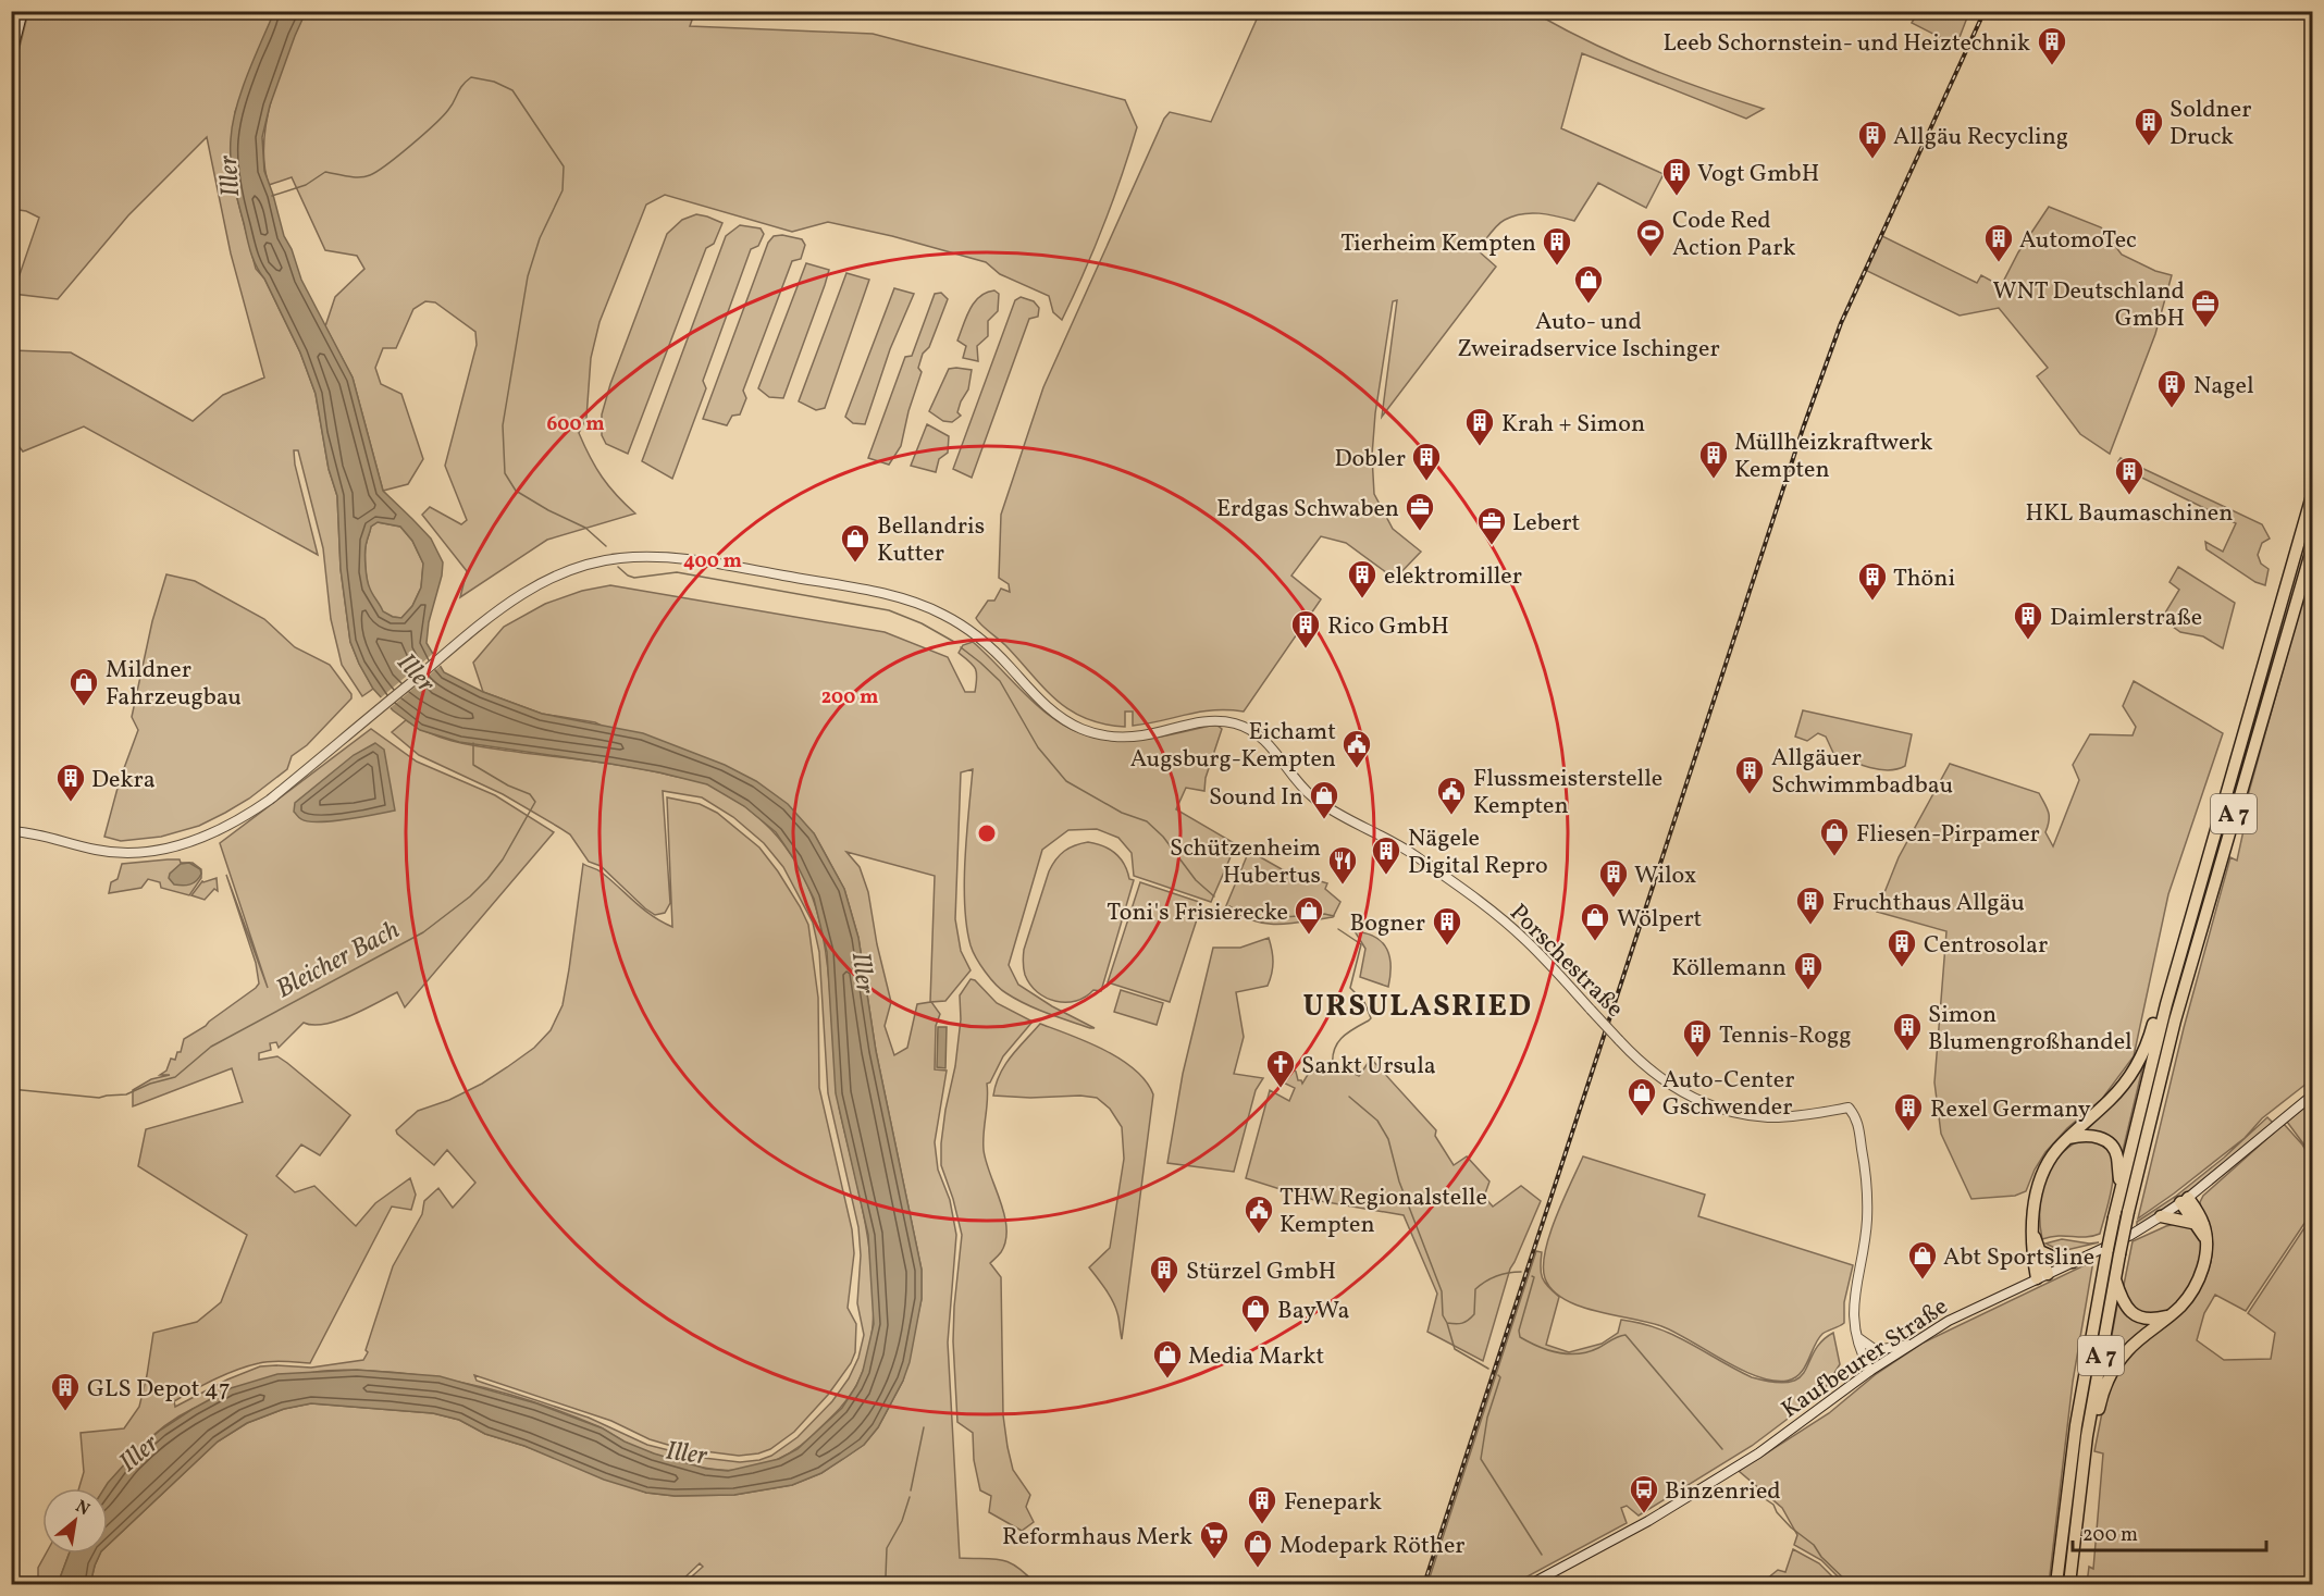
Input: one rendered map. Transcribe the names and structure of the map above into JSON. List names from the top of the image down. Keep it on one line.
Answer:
{"streets":{"highway":["A 7"],"main road":["Kaufbeurer Straße"],"street":["Porschestraße"]},"districts":["URSULASRIED"],"water":["Iller","Bleicher Bach"],"places":{"building":["Leeb Schornstein- und Heiztechnik","Soldner Druck","Allgäu Recycling","Vogt GmbH","AutomoTec","Tierheim Kempten","Nagel","Krah + Simon","Müllheizkraftwerk Kempten","Dobler","HKL Baumaschinen","elektromiller","Thöni","Daimlerstraße","Rico GmbH","Allgäuer Schwimmbadbau","Dekra","Nägele Digital Repro","Wilox","Fruchthaus Allgäu","Bogner","Centrosolar","Köllemann","Simon Blumengroßhandel","Tennis-Rogg","Rexel Germany","Stürzel GmbH","GLS Depot 47","Fenepark"],"sports":["Code Red Action Park"],"shop":["Auto- und Zweiradservice Ischinger","Bellandris Kutter","Mildner Fahrzeugbau","Sound In","Fliesen-Pirpamer","Toni's Frisierecke","Wölpert","Auto-Center Gschwender","Abt Sportsline","BayWa","Media Markt","Modepark Röther"],"office":["WNT Deutschland GmbH","Erdgas Schwaben","Lebert"],"public building":["Eichamt Augsburg-Kempten","Flussmeisterstelle Kempten","THW Regionalstelle Kempten"],"restaurant":["Schützenheim Hubertus"],"church":["Sankt Ursula"],"bus stop":["Binzenried"],"supermarket":["Reformhaus Merk"]},"scale_bar":"200 m","north":"top right","rings":["600 m","400 m","200 m"]}
